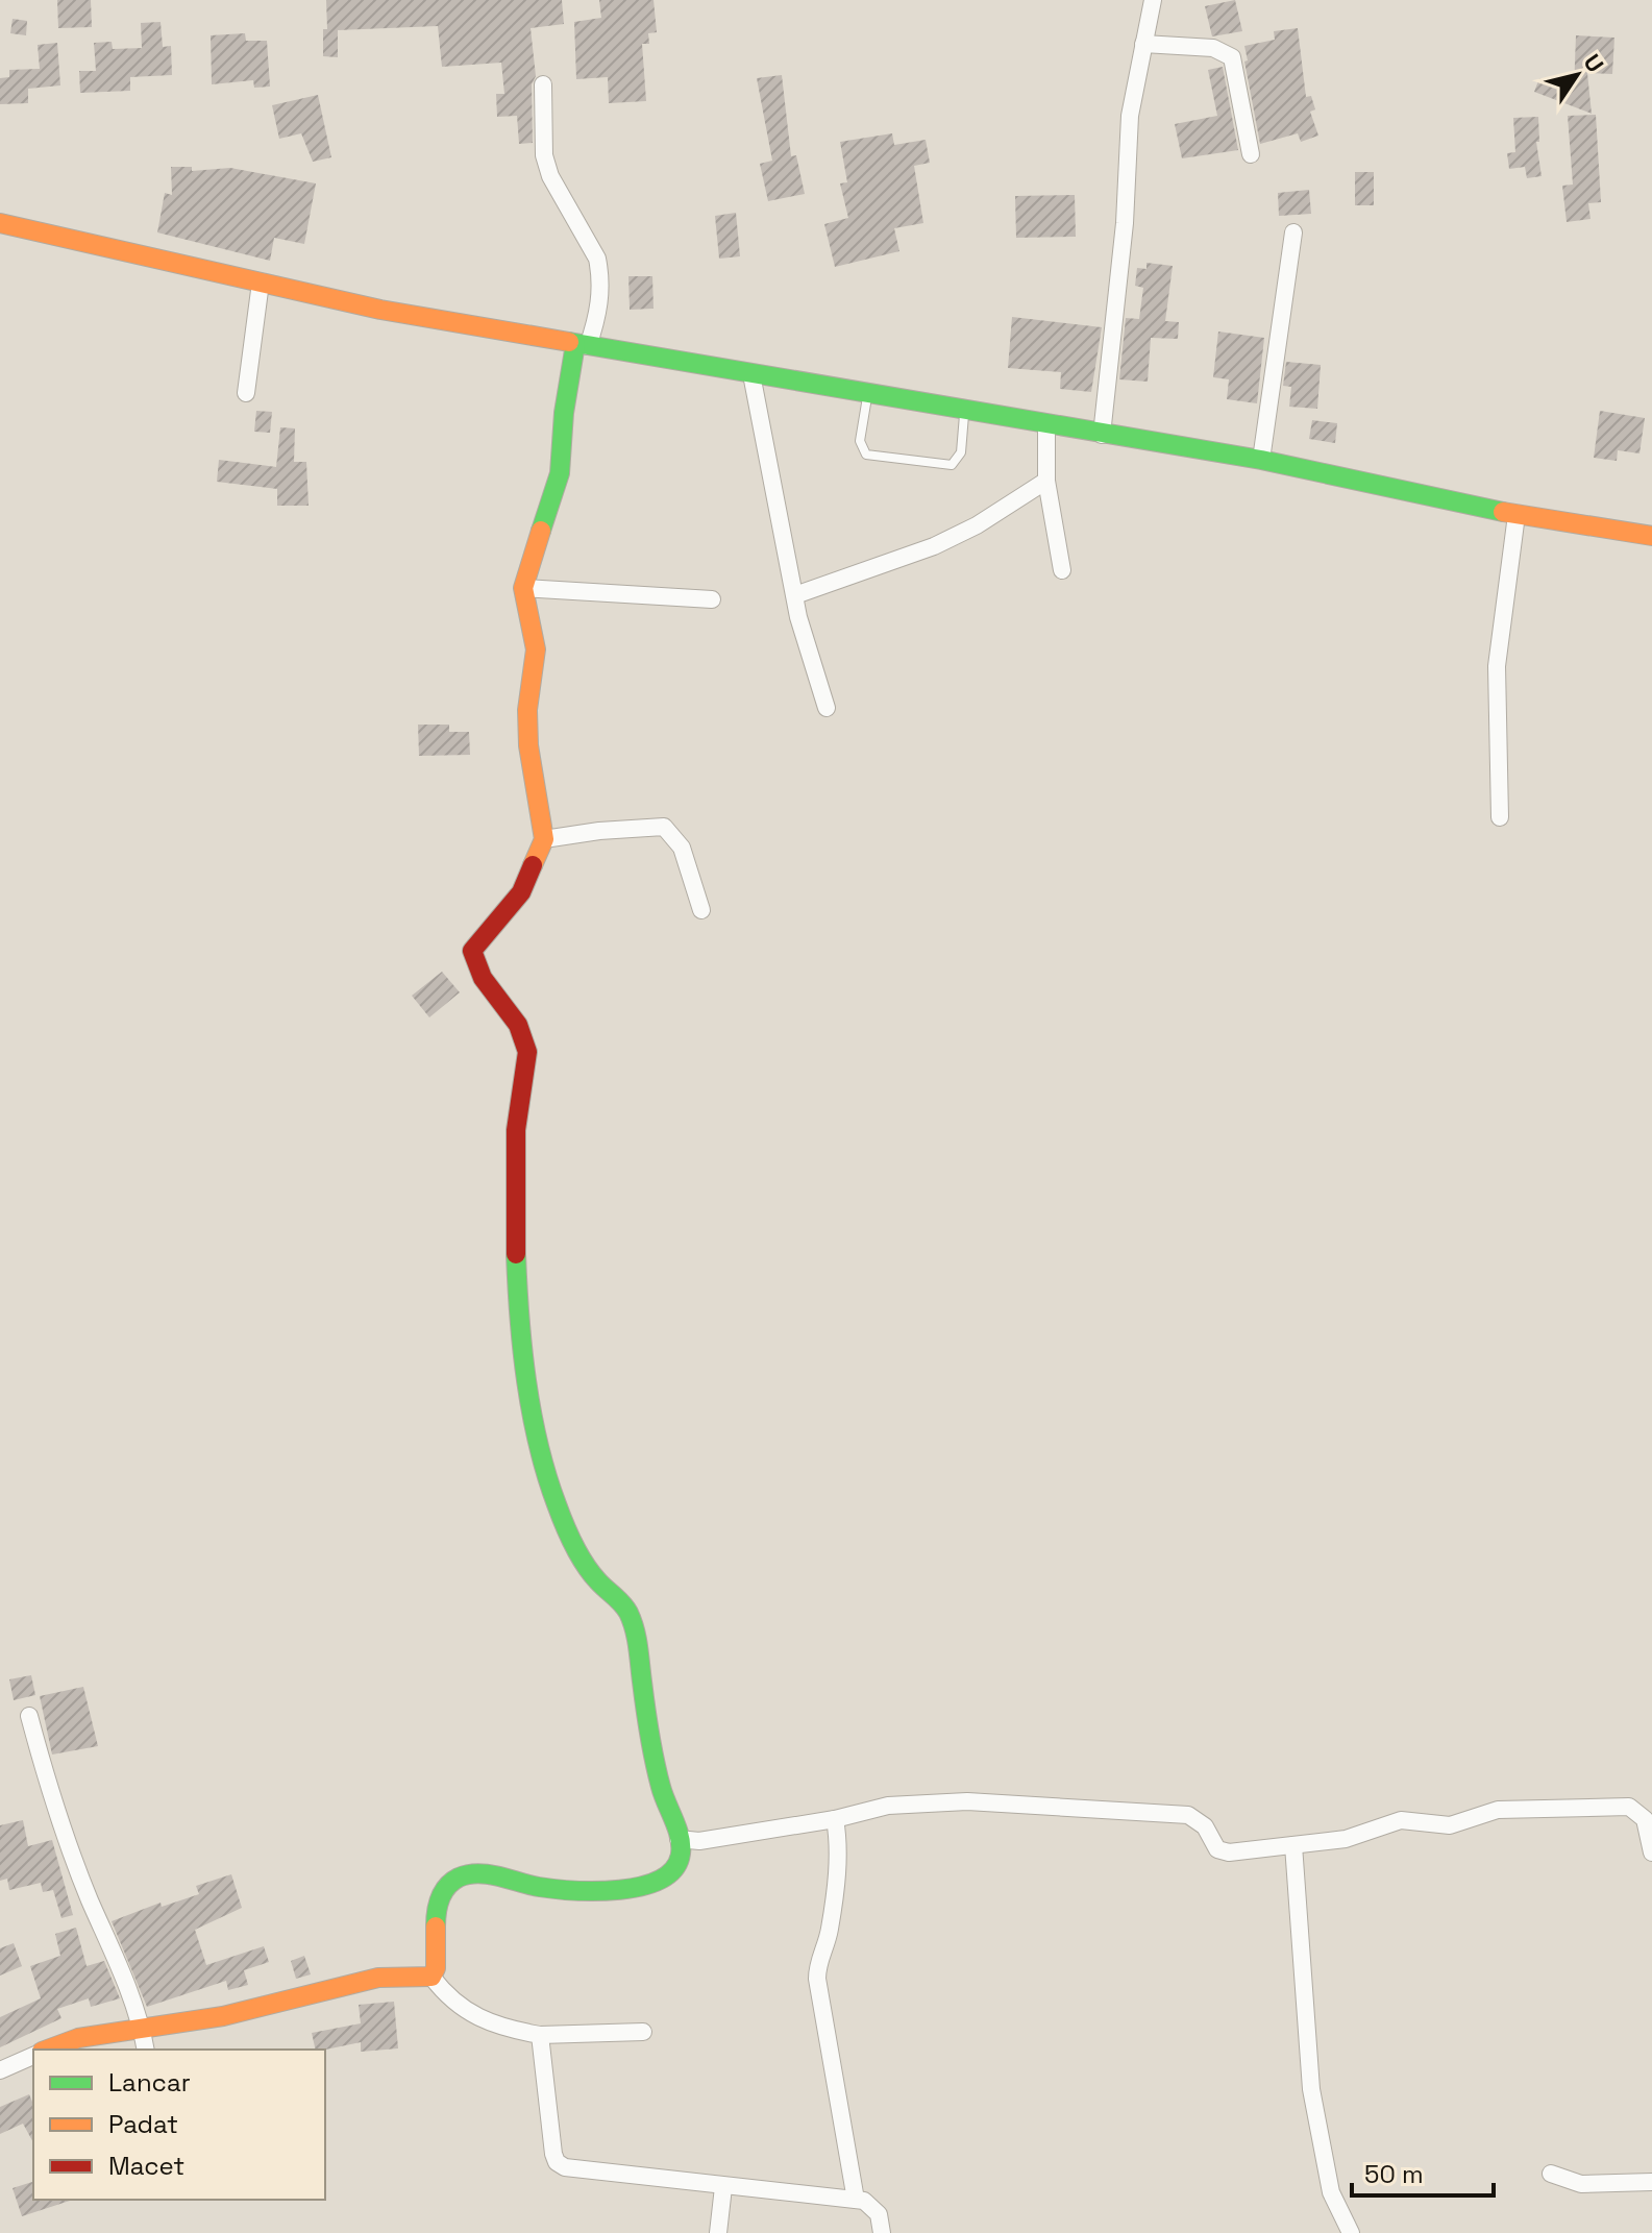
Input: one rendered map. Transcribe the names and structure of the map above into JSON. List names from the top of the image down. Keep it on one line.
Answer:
{"legend":["Lancar","Padat","Macet"],"scale_bar":"50 m","north":"top right"}
